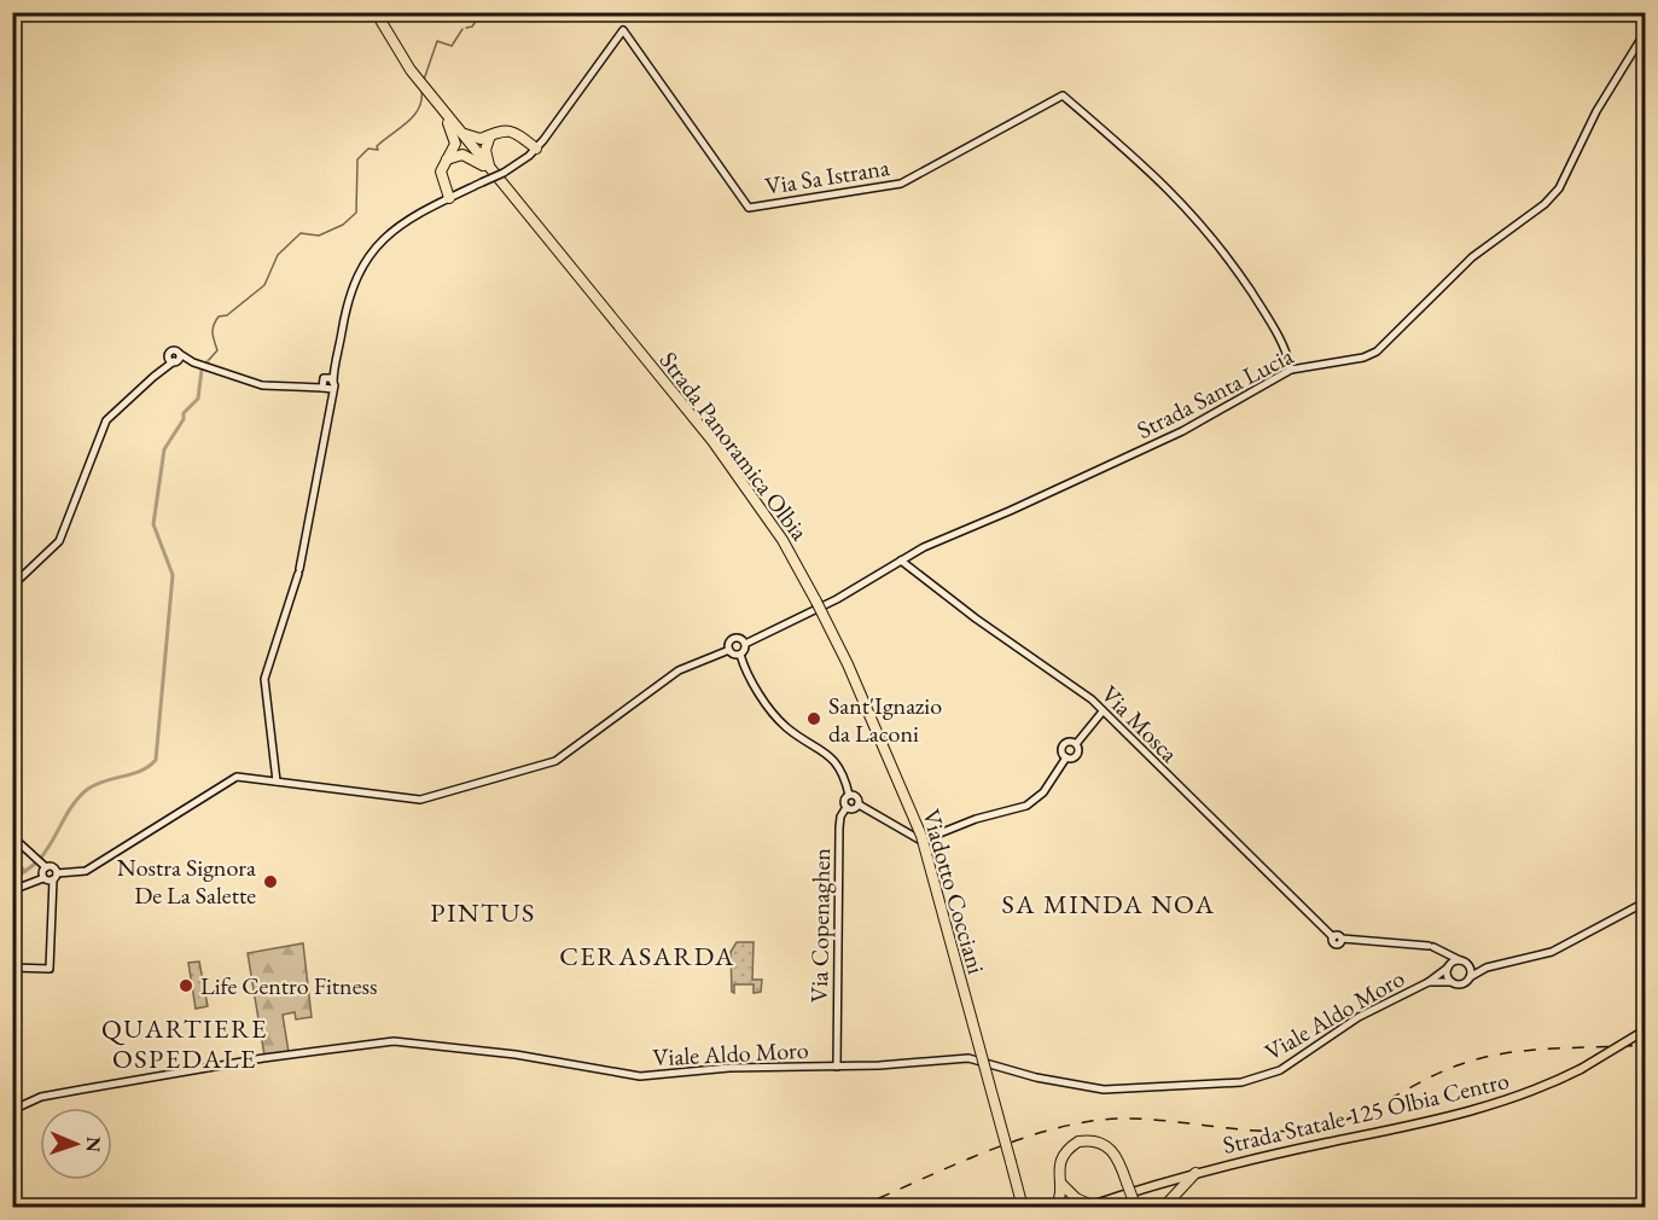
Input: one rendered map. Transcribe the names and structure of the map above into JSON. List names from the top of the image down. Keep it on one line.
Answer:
{"streets":{"highway":["Strada Panoramica Olbia","Viadotto Cocciani"],"main road":["Strada Statale 125 Olbia Centro"],"street":["Via Sa Istrana","Strada Santa Lucia","Via Mosca","Via Copenaghen","Viale Aldo Moro"]},"crossings":[["Via Sa Istrana","Strada Santa Lucia"],["Strada Santa Lucia","Via Mosca"],["Strada Panoramica Olbia","Viadotto Cocciani"],["Via Copenaghen","Viale Aldo Moro"]],"districts":["SA MINDA NOA","PINTUS","CERASARDA","QUARTIERE OSPEDALE"],"places":["Sant'Ignazio da Laconi","Nostra Signora De La Salette","Life Centro Fitness"],"north":"right"}
